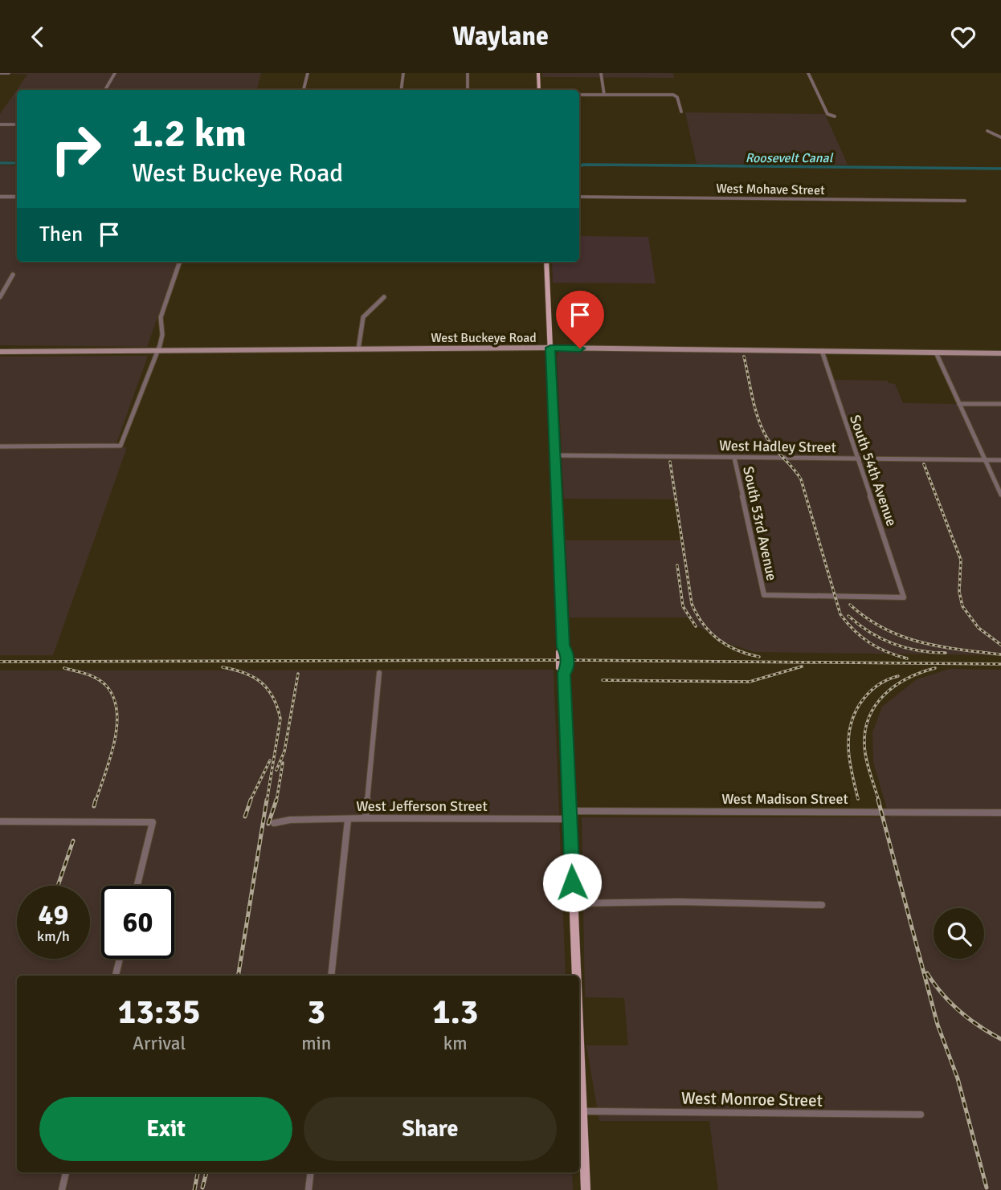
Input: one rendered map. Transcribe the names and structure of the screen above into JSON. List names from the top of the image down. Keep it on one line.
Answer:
{"streets":{"main road":["West Buckeye Road"],"street":["West Mohave Street","West Hadley Street","South 54th Avenue","South 53rd Avenue","West Madison Street","West Jefferson Street","West Monroe Street"]},"crossings":[["West Buckeye Road","South 54th Avenue"],["West Hadley Street","South 54th Avenue"],["West Hadley Street","South 53rd Avenue"],["South 54th Avenue","South 53rd Avenue"],["West Madison Street","West Jefferson Street"]],"water":["Roosevelt Canal"],"page":{"header":"Waylane","turn":["1.2 km","West Buckeye Road"],"then":"Then","speed":"49 km/h","limit":"60","eta":["13:35","Arrival","3","min","1.3","km"],"buttons":["Exit","Share"]}}
